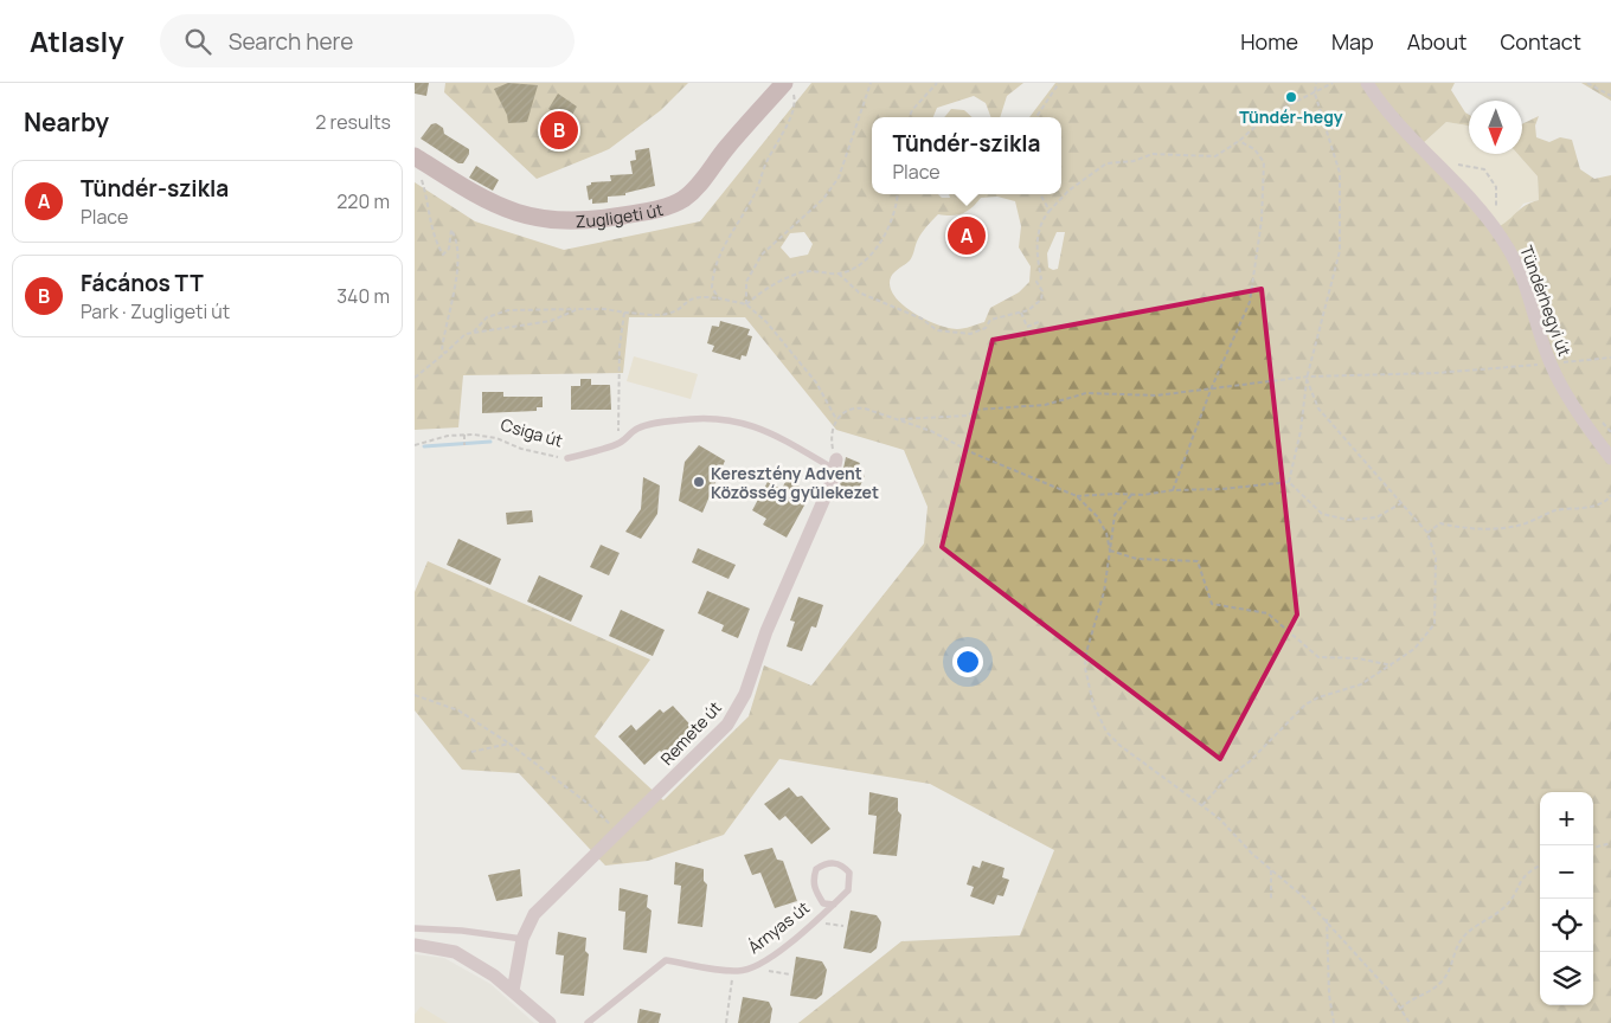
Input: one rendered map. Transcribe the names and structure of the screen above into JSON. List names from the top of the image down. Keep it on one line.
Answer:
{"streets":{"street":["Zugligeti út","Tündérhegyi út","Remete út"],"lane":["Csiga út","Árnyas út"]},"crossings":[["Csiga út","Remete út"]],"places":["Tündér-hegy","Keresztény Advent Közösség gyülekezet"],"north":"bottom","page":{"header":"Atlasly","search":"Search here","nav":["Home","Map","About","Contact"],"heading":["Nearby","2 results"],"pins":["B","A"],"popup":["Tündér-szikla","Place"],"list":[{"mark":"A","name":"Tündér-szikla","note":"Place","value":"220 m"},{"mark":"B","name":"Fácános TT","note":"Park · Zugligeti út","value":"340 m"}],"map_buttons":["+","−"]}}
